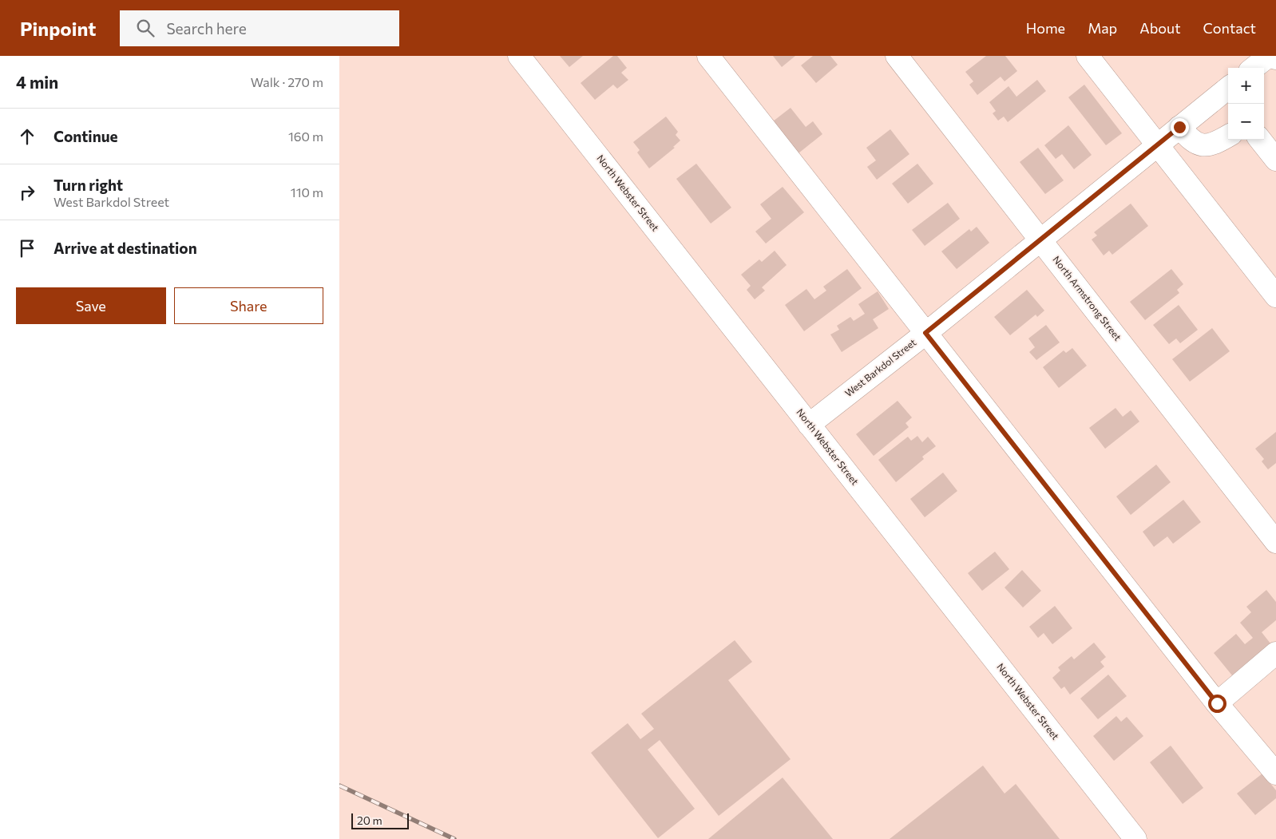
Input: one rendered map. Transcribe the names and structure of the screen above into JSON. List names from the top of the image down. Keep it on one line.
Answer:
{"streets":{"street":["North Webster Street","North Armstrong Street","West Barkdol Street"]},"crossings":[["North Webster Street","West Barkdol Street"],["North Armstrong Street","West Barkdol Street"]],"scale_bar":"20 m","page":{"header":"Pinpoint","search":"Search here","nav":["Home","Map","About","Contact"],"heading":["4 min","Walk · 270 m"],"map_buttons":["+","−"],"list":[["Continue","160 m"],["Turn right","West Barkdol Street","110 m"],"Arrive at destination"],"buttons":["Save","Share"],"scale":"20 m"}}
